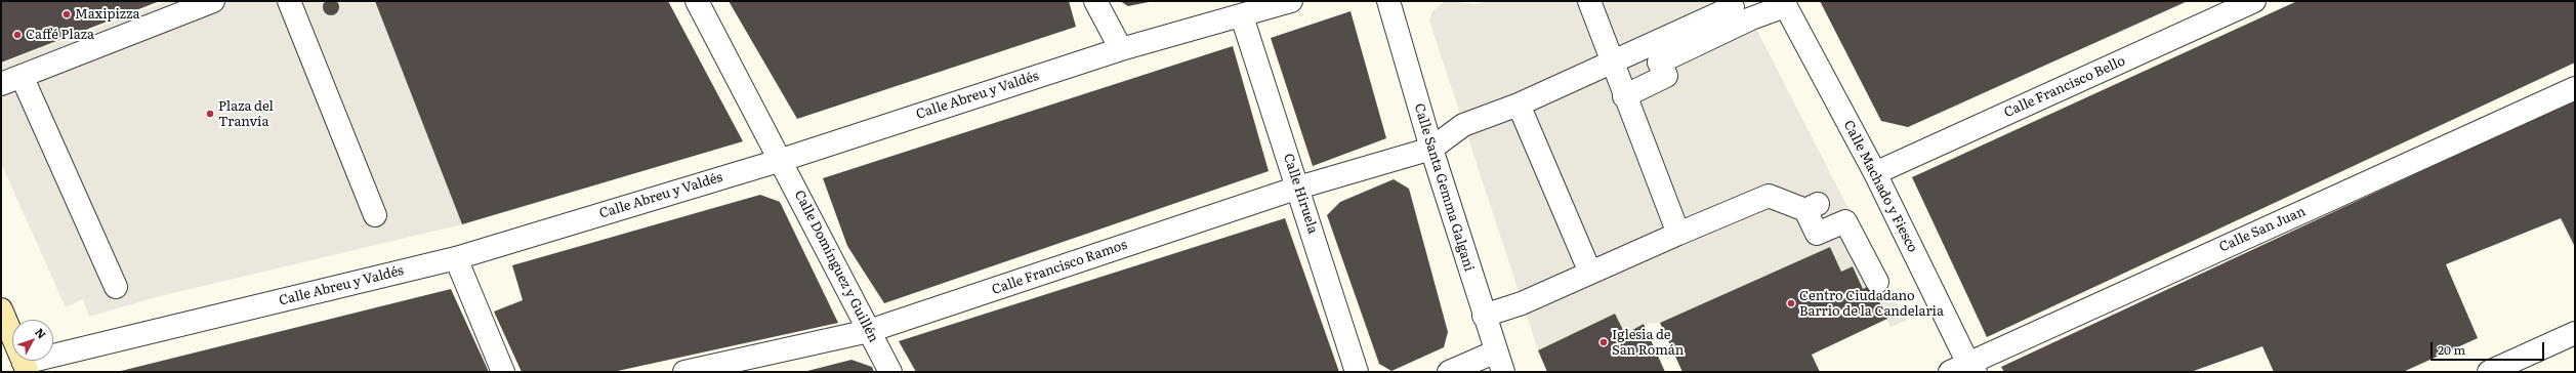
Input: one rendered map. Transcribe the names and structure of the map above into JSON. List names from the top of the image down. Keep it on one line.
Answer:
{"streets":{"street":["Calle Francisco Bello","Calle Abreu y Valdés","Calle Machado y Fiesco","Calle Santa Gemma Galgani","Calle Hiruela","Calle San Juan","Calle Domínguez y Guillén","Calle Francisco Ramos"]},"crossings":[["Calle Francisco Bello","Calle Machado y Fiesco"],["Calle Abreu y Valdés","Calle Hiruela"],["Calle Abreu y Valdés","Calle Domínguez y Guillén"],["Calle Machado y Fiesco","Calle San Juan"],["Calle Santa Gemma Galgani","Calle Francisco Ramos"],["Calle Hiruela","Calle Francisco Ramos"],["Calle Domínguez y Guillén","Calle Francisco Ramos"]],"places":["Maxipizza","Caffé Plaza","Plaza del Tranvía","Centro Ciudadano Barrio de la Candelaria","Iglesia de San Román"],"scale_bar":"20 m","north":"top right"}
